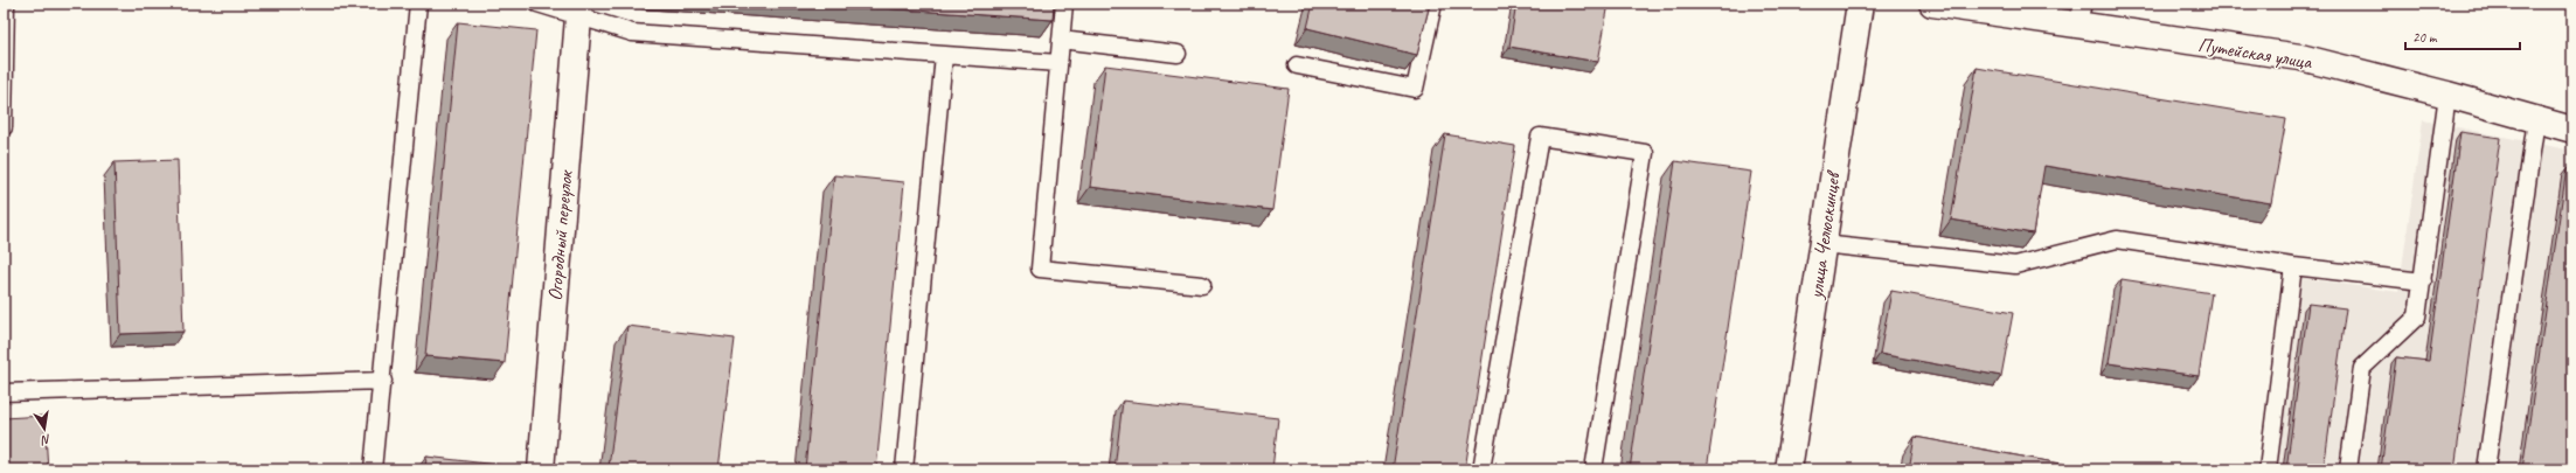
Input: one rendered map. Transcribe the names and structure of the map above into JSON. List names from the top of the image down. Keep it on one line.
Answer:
{"streets":{"street":["Путейская улица","Огородный переулок","улица Челюскинцев"]},"scale_bar":"20 m","north":"bottom"}
